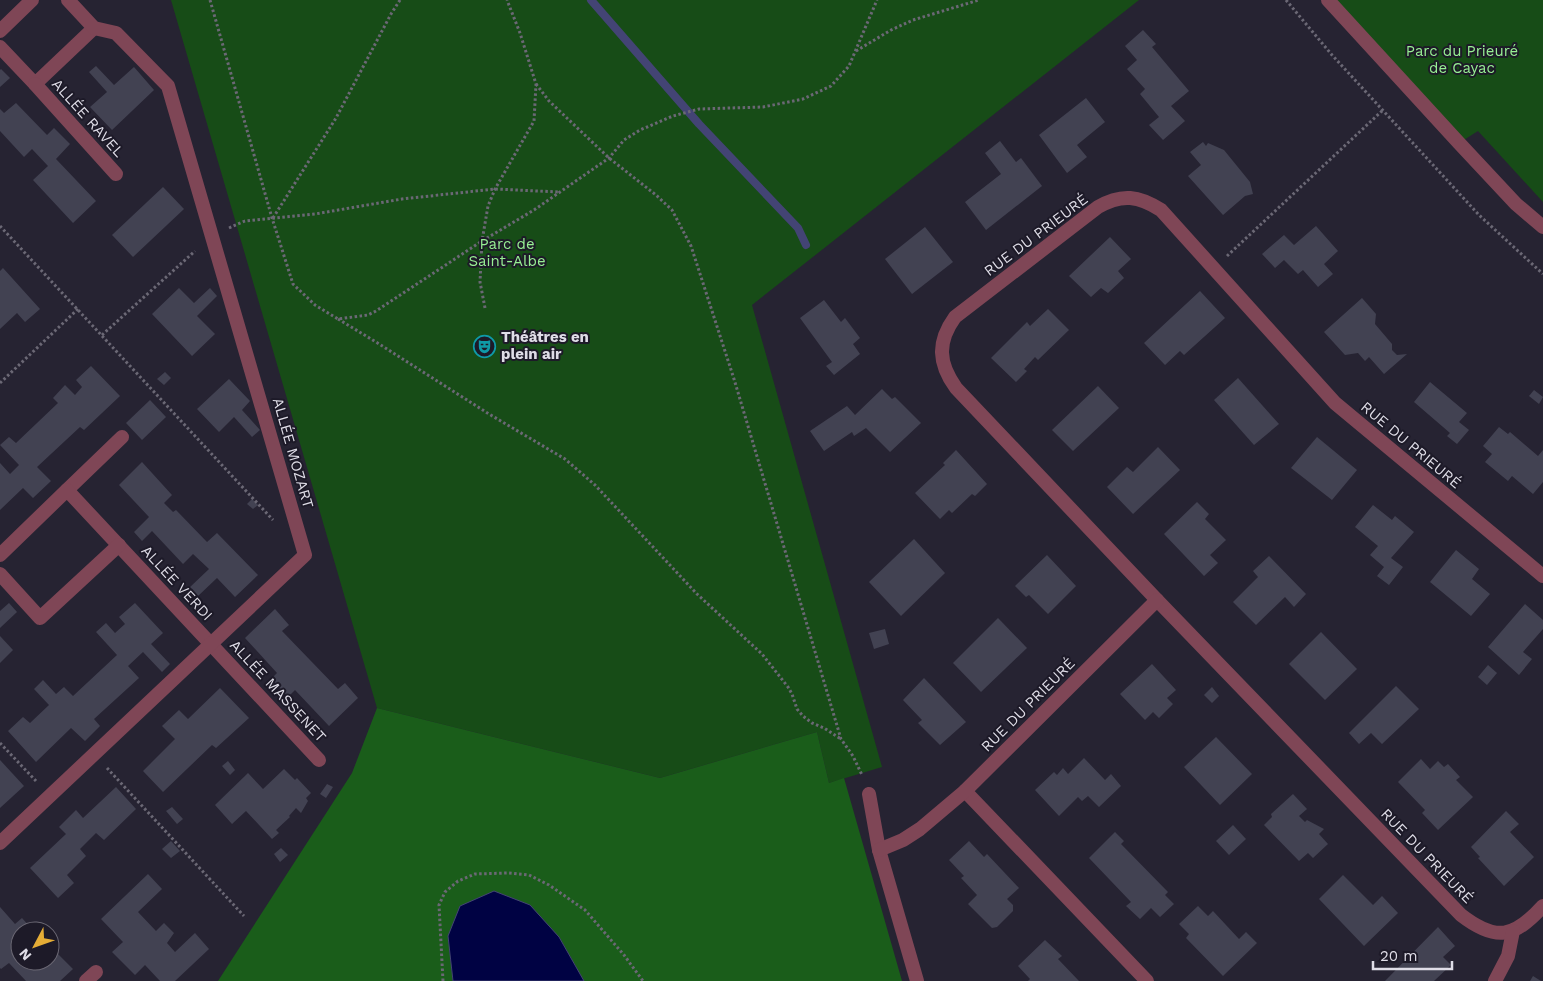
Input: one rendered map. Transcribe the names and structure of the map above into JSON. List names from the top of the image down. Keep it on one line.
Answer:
{"streets":{"street":["ALLÉE RAVEL","RUE DU PRIEURÉ","ALLÉE MOZART","ALLÉE VERDI","ALLÉE MASSENET"]},"crossings":[["ALLÉE MOZART","ALLÉE VERDI"],["ALLÉE MOZART","ALLÉE MASSENET"],["ALLÉE VERDI","ALLÉE MASSENET"]],"parks":["Parc du Prieuré de Cayac","Parc de Saint-Albe"],"places":{"theatre":["Théâtres en plein air"]},"scale_bar":"20 m","north":"bottom left"}
